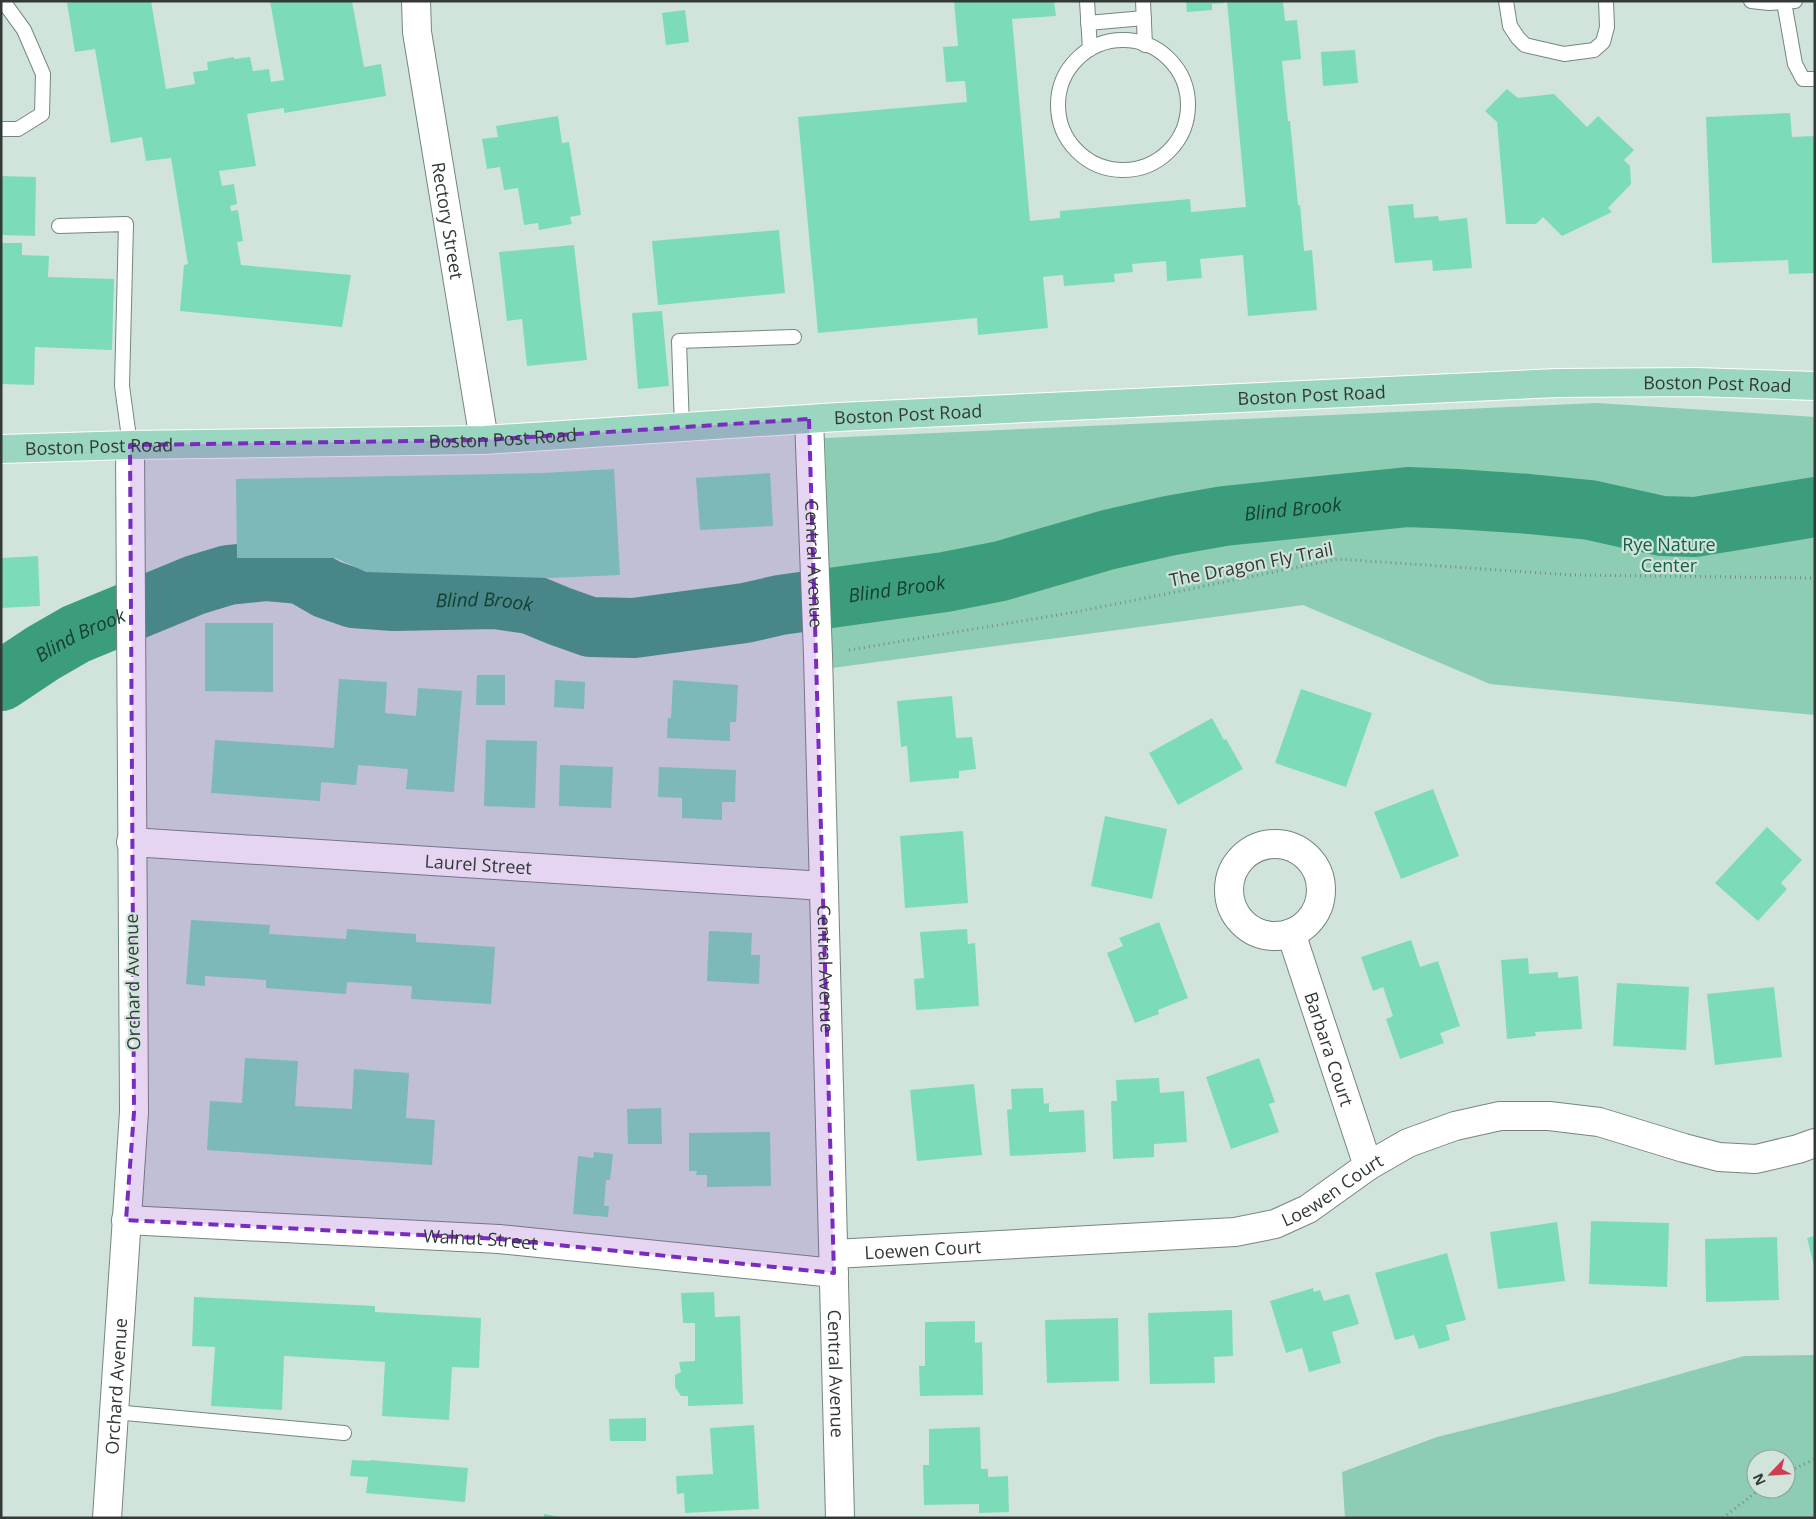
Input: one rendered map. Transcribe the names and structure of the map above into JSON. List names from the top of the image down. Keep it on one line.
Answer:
{"streets":{"main road":["Boston Post Road"],"street":["Rectory Street","Central Avenue","Laurel Street","Orchard Avenue","Barbara Court","Loewen Court","Walnut Street"],"path":["The Dragon Fly Trail"]},"crossings":[["Rectory Street","Boston Post Road"],["Boston Post Road","Central Avenue"],["Boston Post Road","Orchard Avenue"],["Central Avenue","The Dragon Fly Trail"],["Central Avenue","Laurel Street"],["Central Avenue","Loewen Court"],["Central Avenue","Walnut Street"],["Laurel Street","Orchard Avenue"],["Orchard Avenue","Walnut Street"],["Barbara Court","Loewen Court"],["Loewen Court","Walnut Street"]],"water":["Blind Brook"],"parks":["Rye Nature Center"],"north":"bottom left"}
